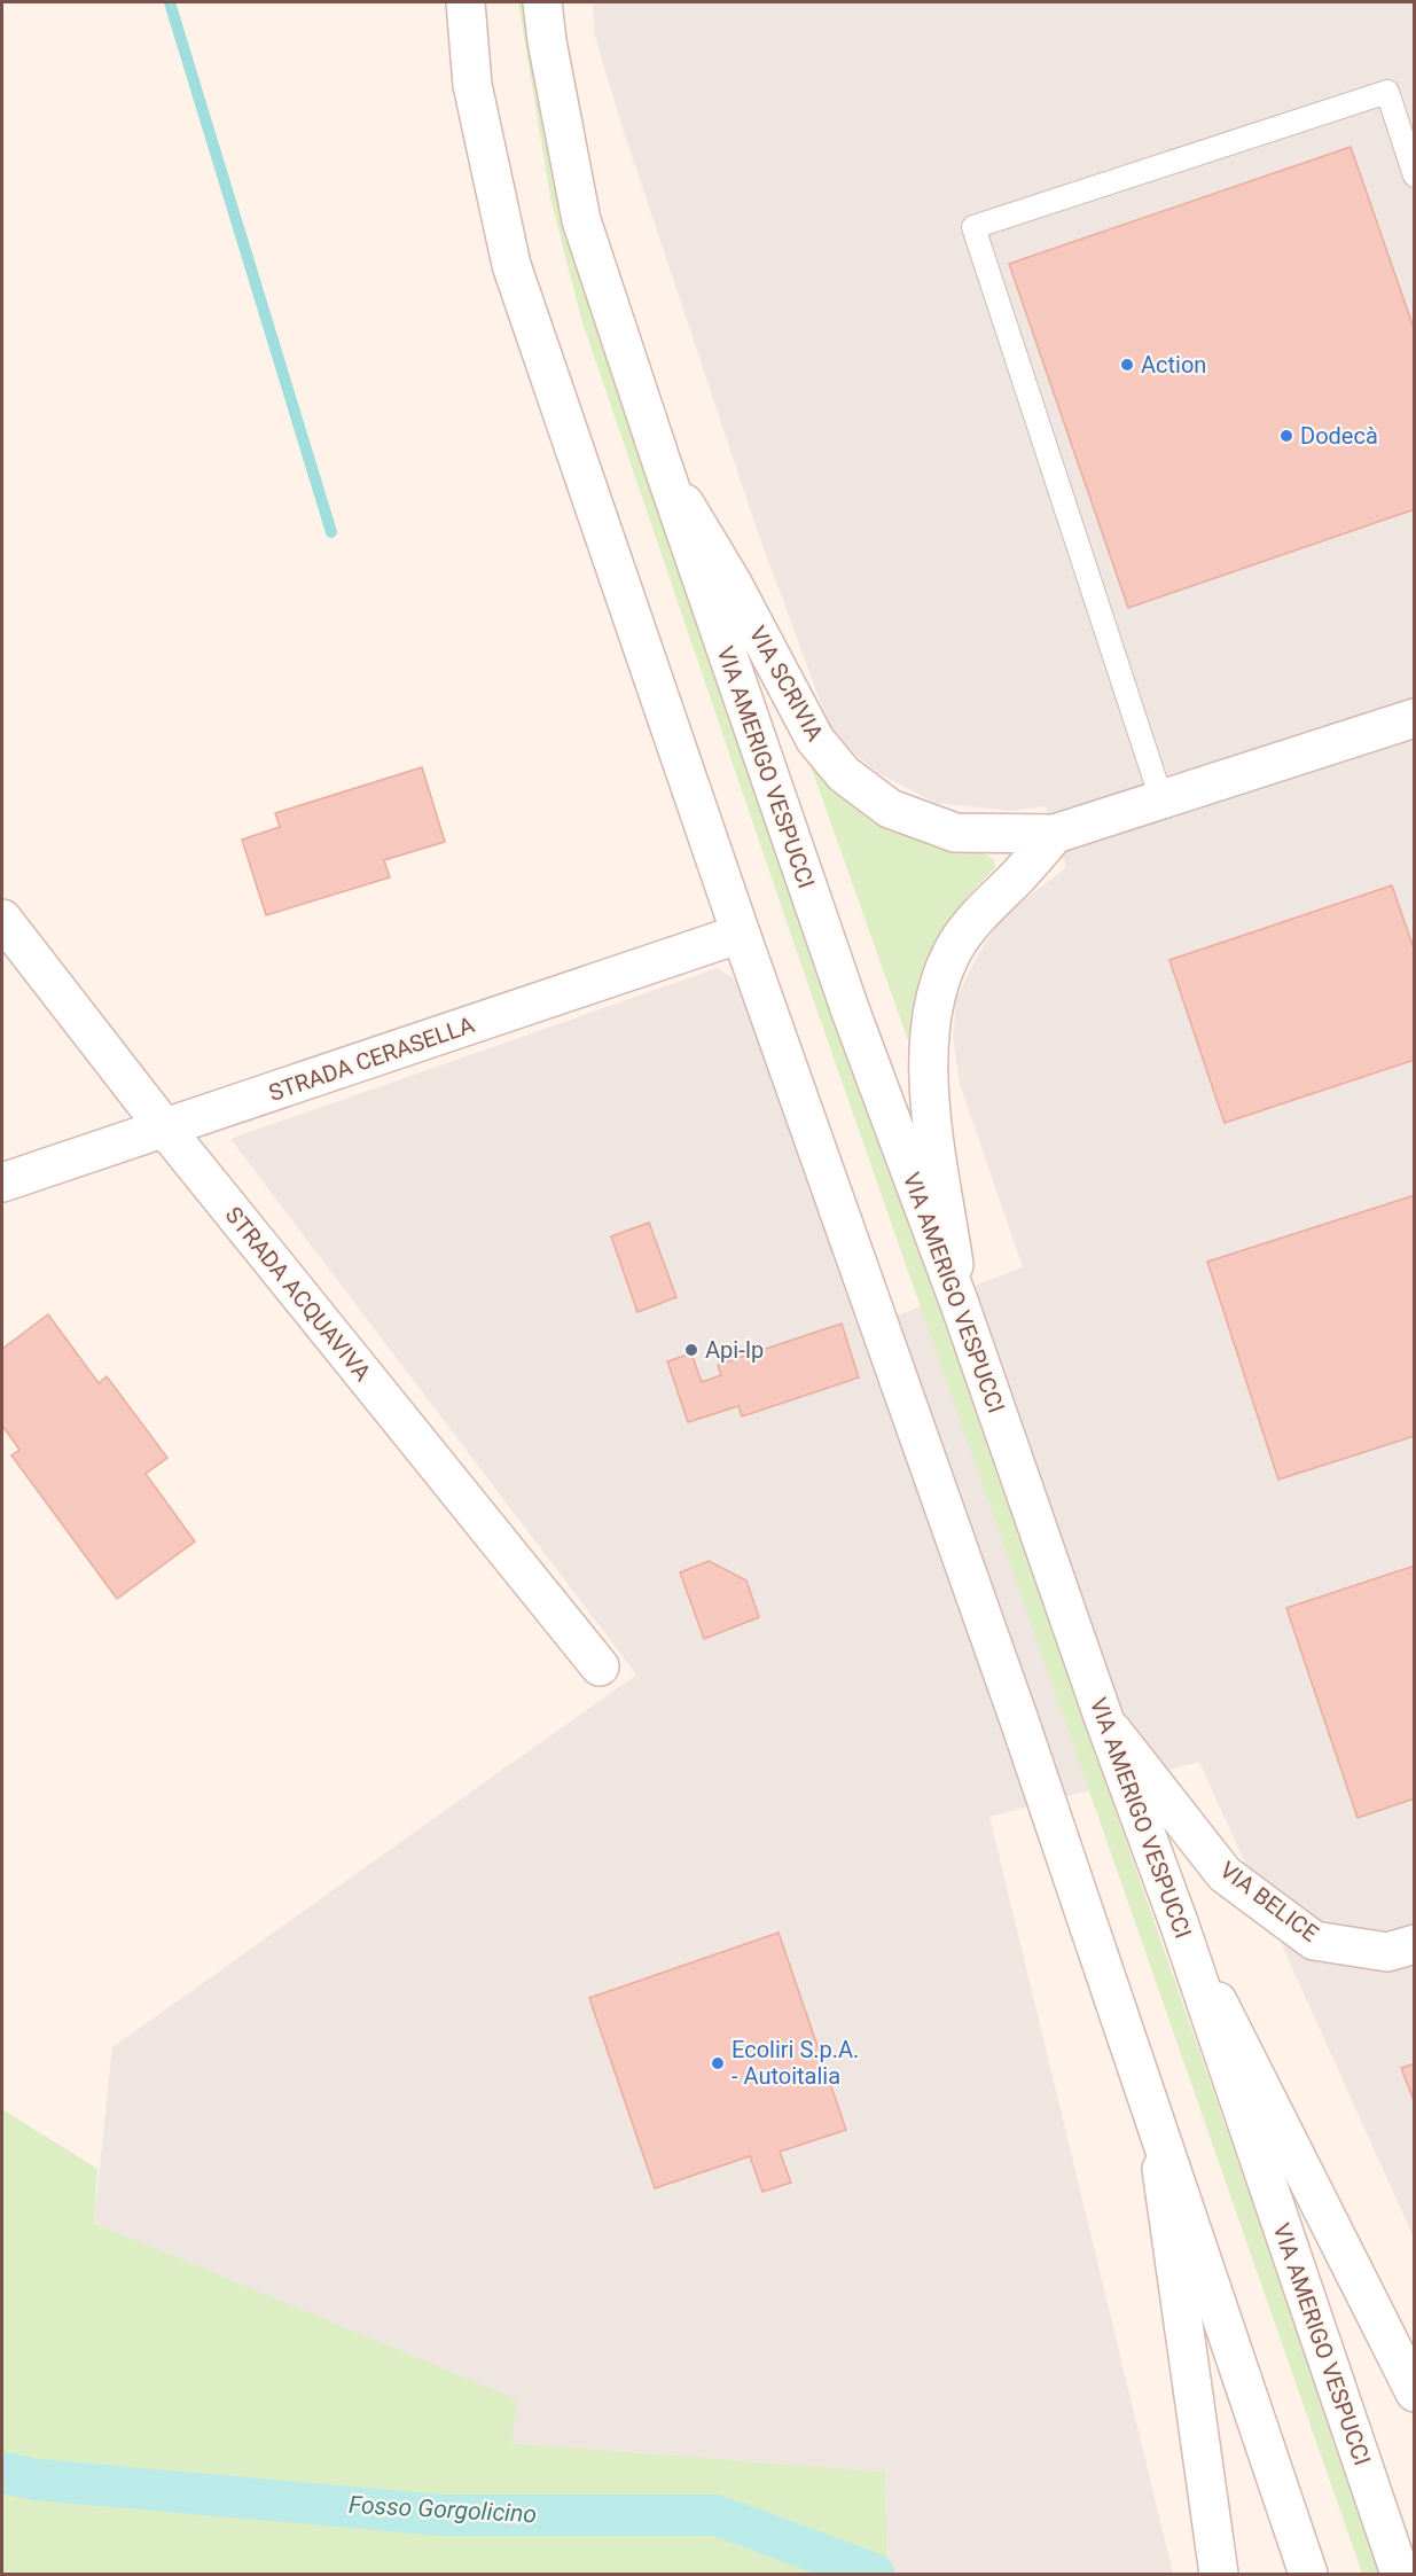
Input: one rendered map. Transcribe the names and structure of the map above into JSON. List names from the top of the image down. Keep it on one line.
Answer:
{"streets":{"street":["VIA SCRIVIA","VIA AMERIGO VESPUCCI","STRADA CERASELLA","STRADA ACQUAVIVA","VIA BELICE"]},"crossings":[["VIA SCRIVIA","VIA AMERIGO VESPUCCI"],["VIA AMERIGO VESPUCCI","VIA BELICE"],["STRADA CERASELLA","STRADA ACQUAVIVA"]],"water":["Fosso Gorgolicino"],"places":["Action","Dodecà","Api-Ip","Ecoliri S.p.A. - Autoitalia"]}
